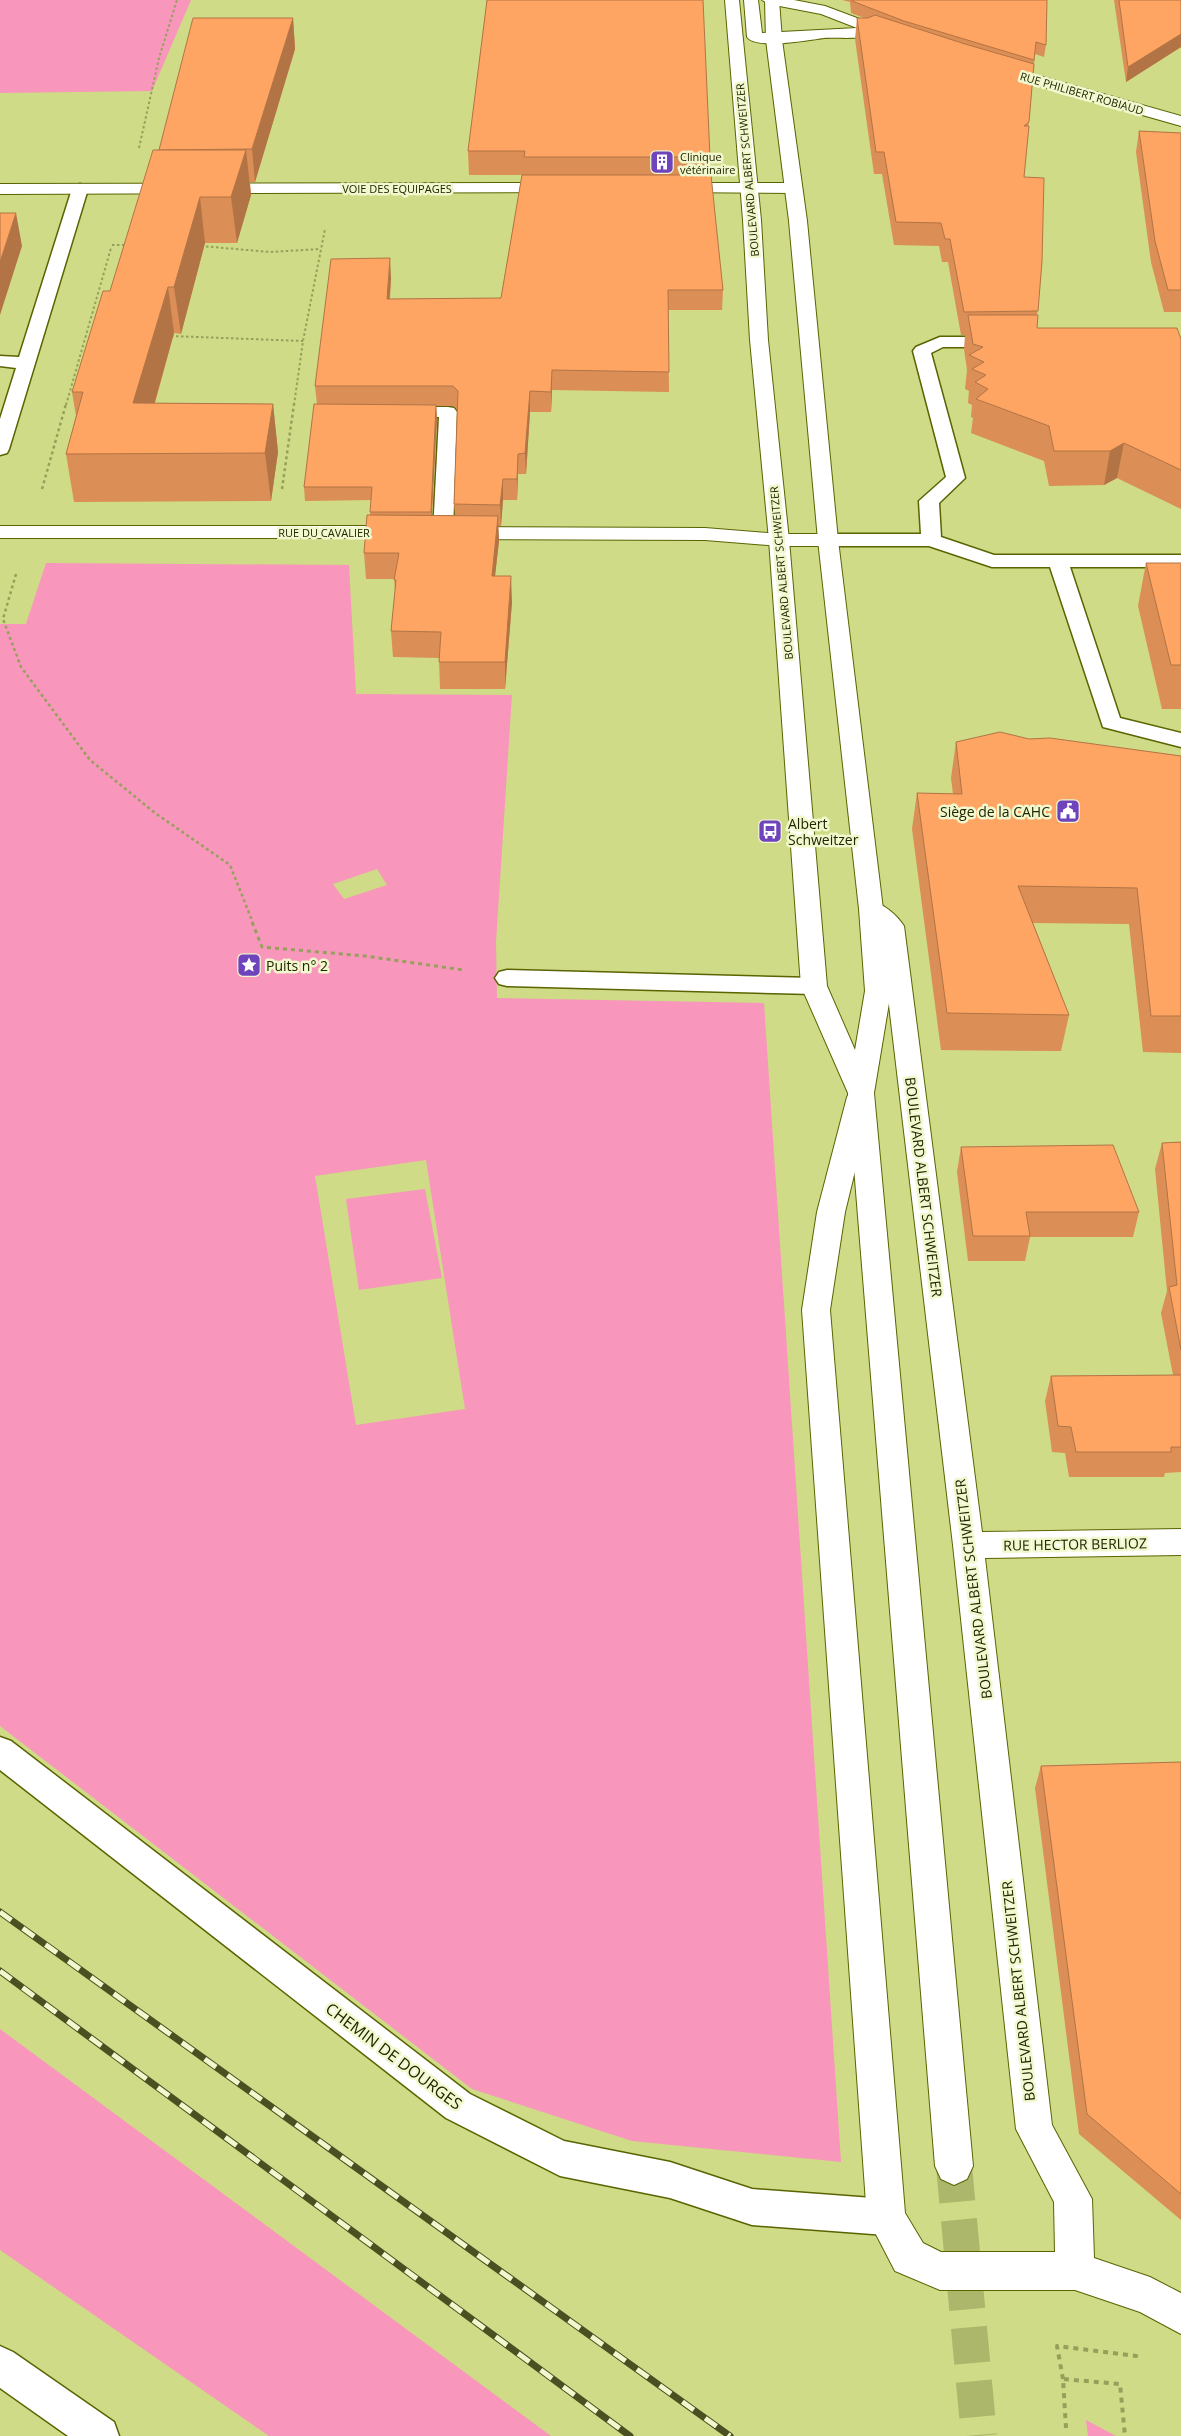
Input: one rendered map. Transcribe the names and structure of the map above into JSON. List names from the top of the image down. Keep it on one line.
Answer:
{"streets":{"main road":["RUE PHILIBERT ROBIAUD","BOULEVARD ALBERT SCHWEITZER","VOIE DES EQUIPAGES","RUE DU CAVALIER","RUE HECTOR BERLIOZ"],"lane":["CHEMIN DE DOURGES"]},"crossings":[["BOULEVARD ALBERT SCHWEITZER","RUE DU CAVALIER"],["BOULEVARD ALBERT SCHWEITZER","RUE HECTOR BERLIOZ"],["BOULEVARD ALBERT SCHWEITZER","CHEMIN DE DOURGES"]],"places":{"building":["Clinique vétérinaire"],"public building":["Siège de la CAHC"],"bus stop":["Albert Schweitzer"],"place":["Puits n° 2"]}}
